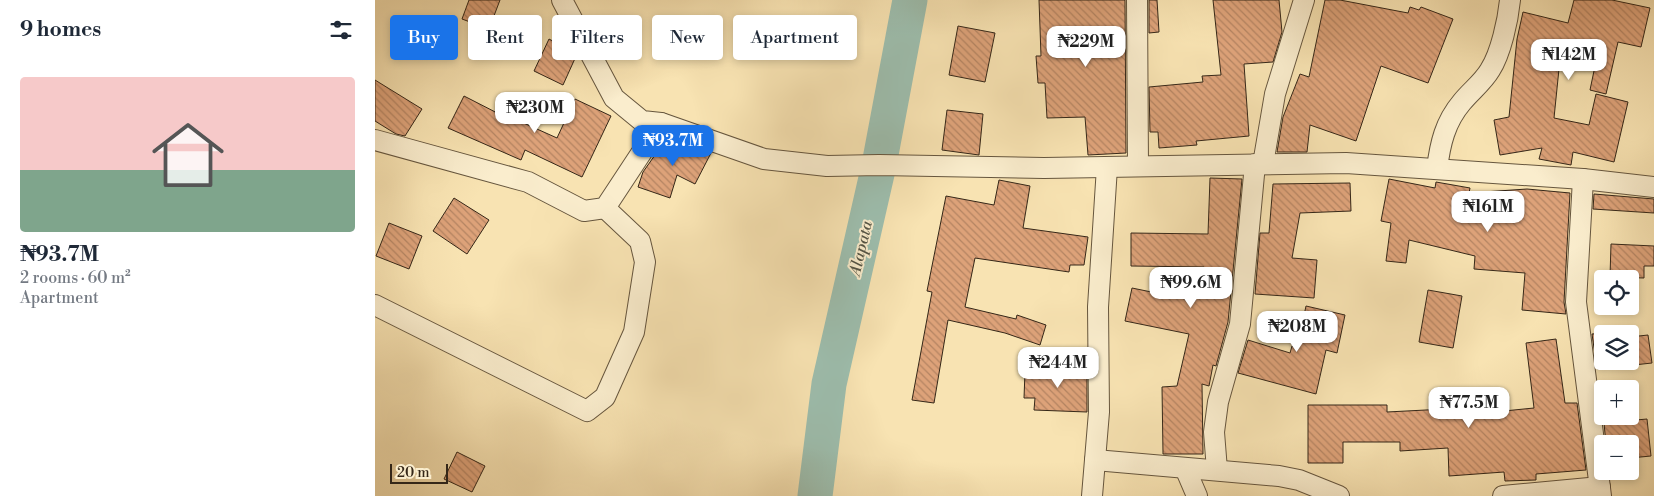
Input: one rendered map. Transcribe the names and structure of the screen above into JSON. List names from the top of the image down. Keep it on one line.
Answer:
{"water":["Alapata"],"scale_bar":"20 m","page":{"heading":"9 homes","chip":["Buy","Rent","Filters","New","Apartment"],"price":["₦229M","₦142M","₦230M","₦93.7M","₦161M","₦99.6M","₦208M","₦244M","₦77.5M"],"list":[{"name":"₦93.7M","note":"2 rooms · 60 m² · Apartment"}],"map_buttons":["+","−"],"scale":"20 m"}}
